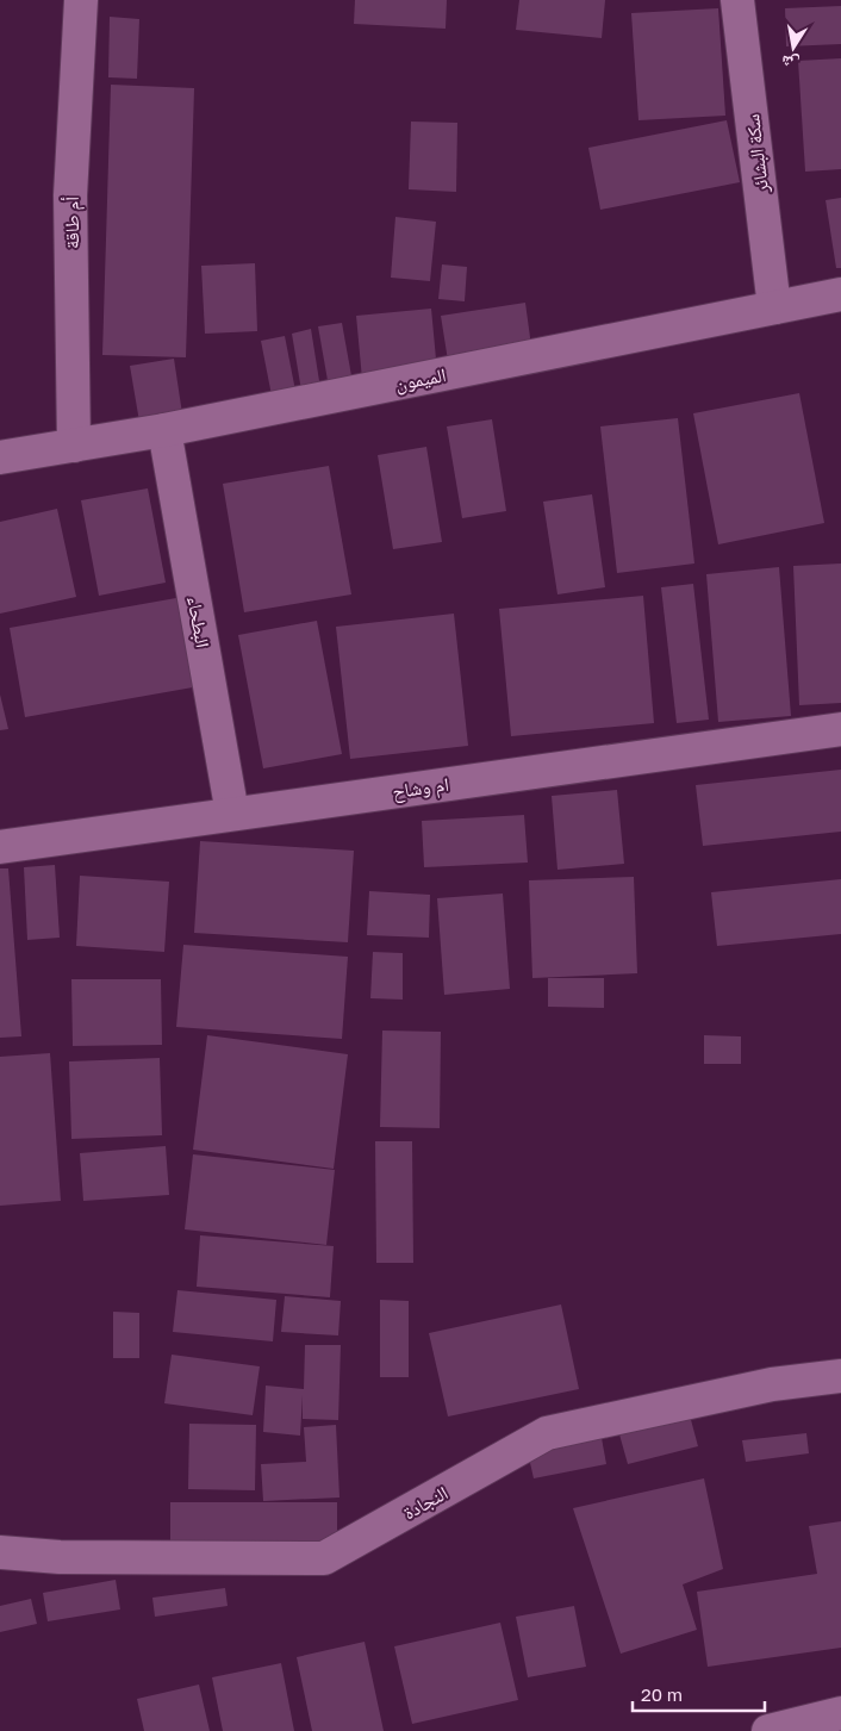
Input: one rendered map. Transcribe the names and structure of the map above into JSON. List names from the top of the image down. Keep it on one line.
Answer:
{"streets":{"street":["سكة البشائر","أم طاقة","الميمون","البطحاء","ام وشاح","النجادة"]},"crossings":[["سكة البشائر","الميمون"],["أم طاقة","الميمون"],["الميمون","البطحاء"],["البطحاء","ام وشاح"]],"scale_bar":"20 m","north":"bottom"}
